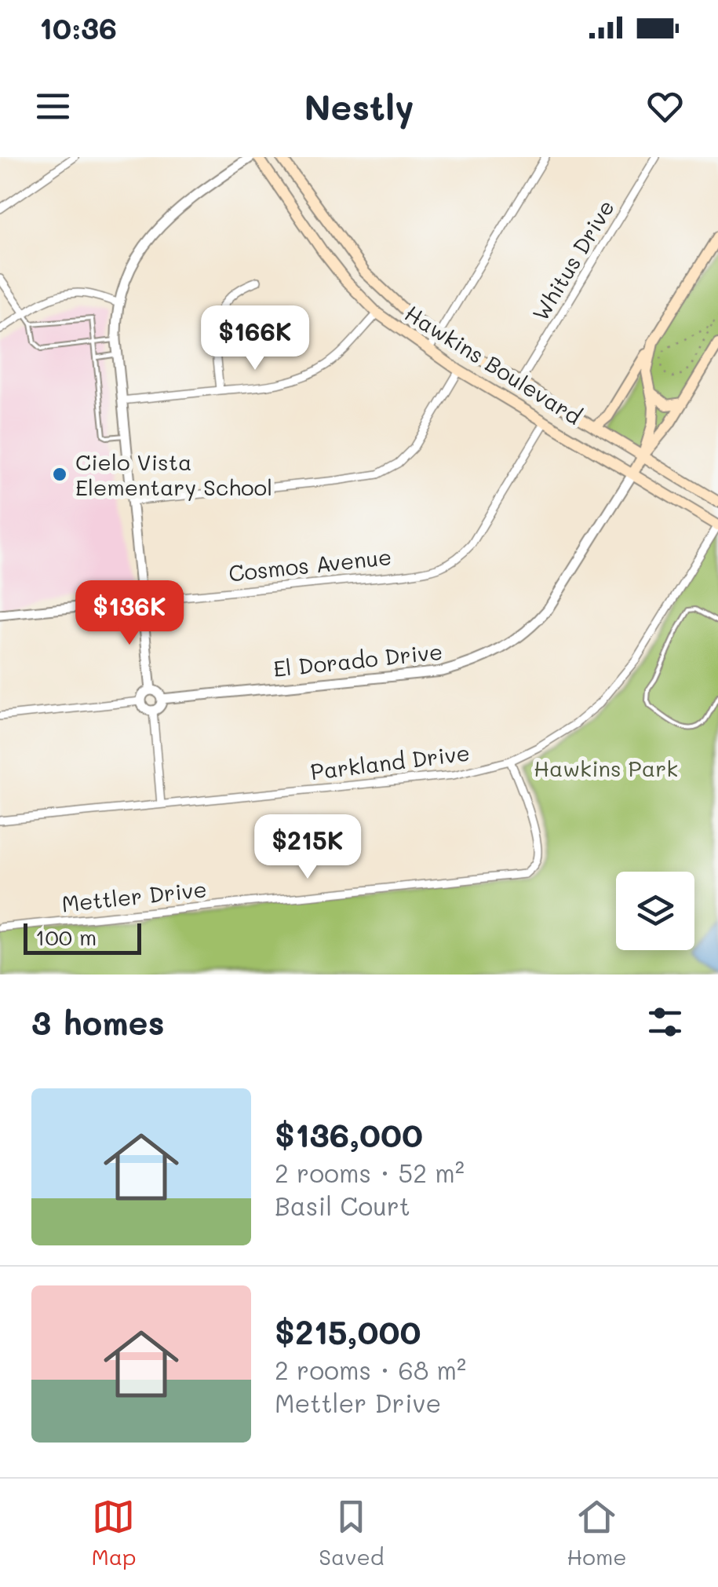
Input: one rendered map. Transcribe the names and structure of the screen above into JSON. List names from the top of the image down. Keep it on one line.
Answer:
{"streets":{"main road":["Hawkins Boulevard","El Dorado Drive"],"street":["Whitus Drive","Cosmos Avenue","Parkland Drive","Mettler Drive"]},"crossings":[["Whitus Drive","Hawkins Boulevard"],["Hawkins Boulevard","Cosmos Avenue"],["Hawkins Boulevard","El Dorado Drive"],["Hawkins Boulevard","Parkland Drive"],["Parkland Drive","Mettler Drive"]],"parks":["Hawkins Park"],"places":["Cielo Vista Elementary School"],"scale_bar":"100 m","page":{"status":"10:36","header":"Nestly","price":["$166K","$136K","$215K"],"scale":"100 m","heading":"3 homes","list":[{"name":"$136,000","note":"2 rooms · 52 m² · Basil Court"},{"name":"$215,000","note":"2 rooms · 68 m² · Mettler Drive"}],"tabs":["Map","Saved","Home"]}}
